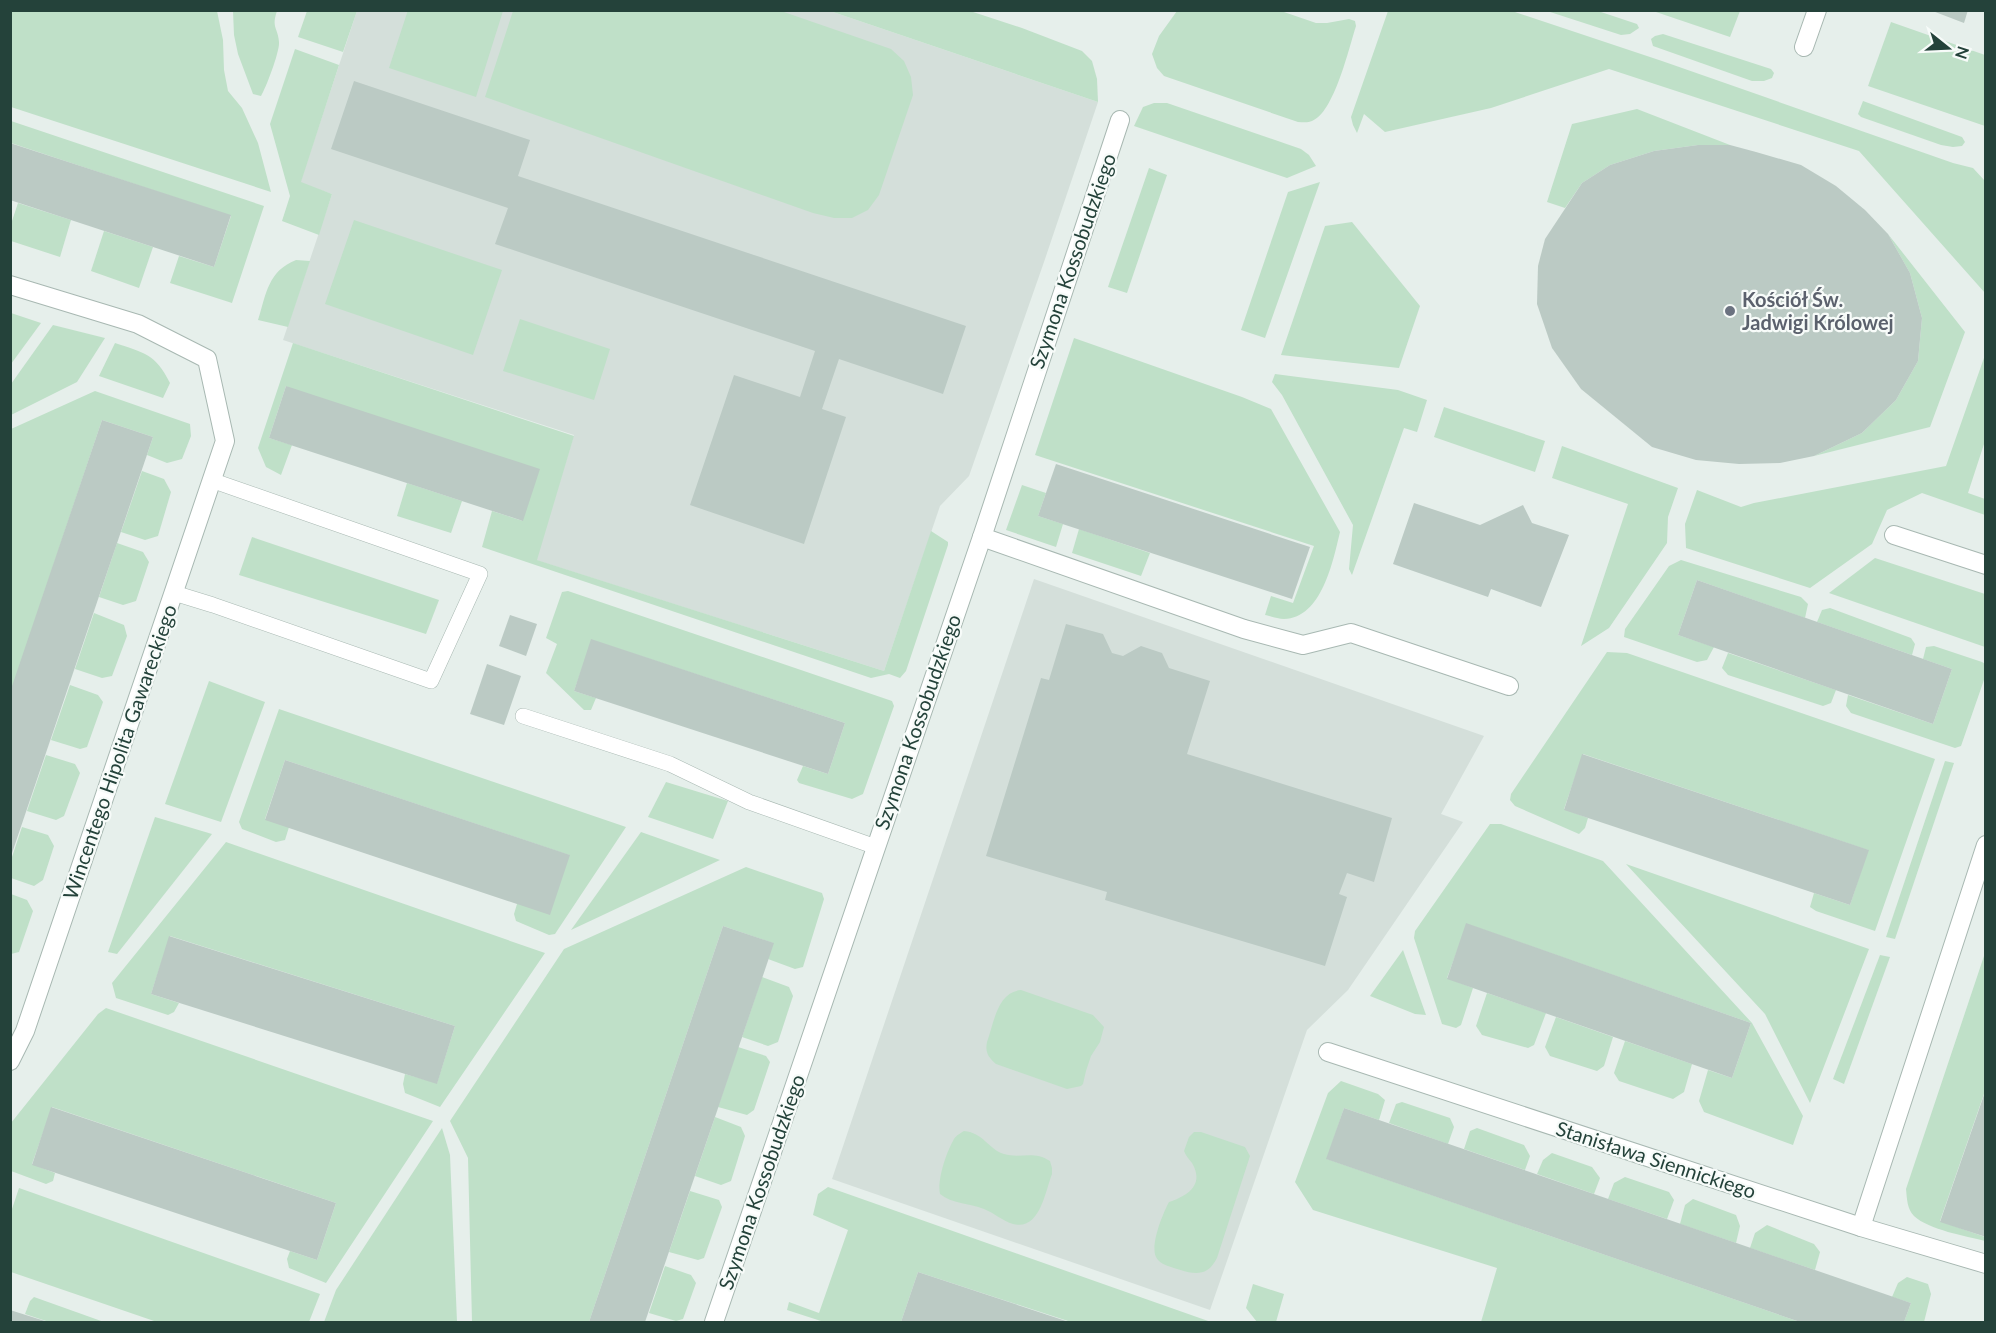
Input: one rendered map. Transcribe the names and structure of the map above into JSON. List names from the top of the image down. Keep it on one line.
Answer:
{"streets":{"street":["Szymona Kossobudzkiego","Wincentego Hipolita Gawareckiego","Stanisława Siennickiego"]},"places":["Kościół Św. Jadwigi Królowej"],"north":"right"}
